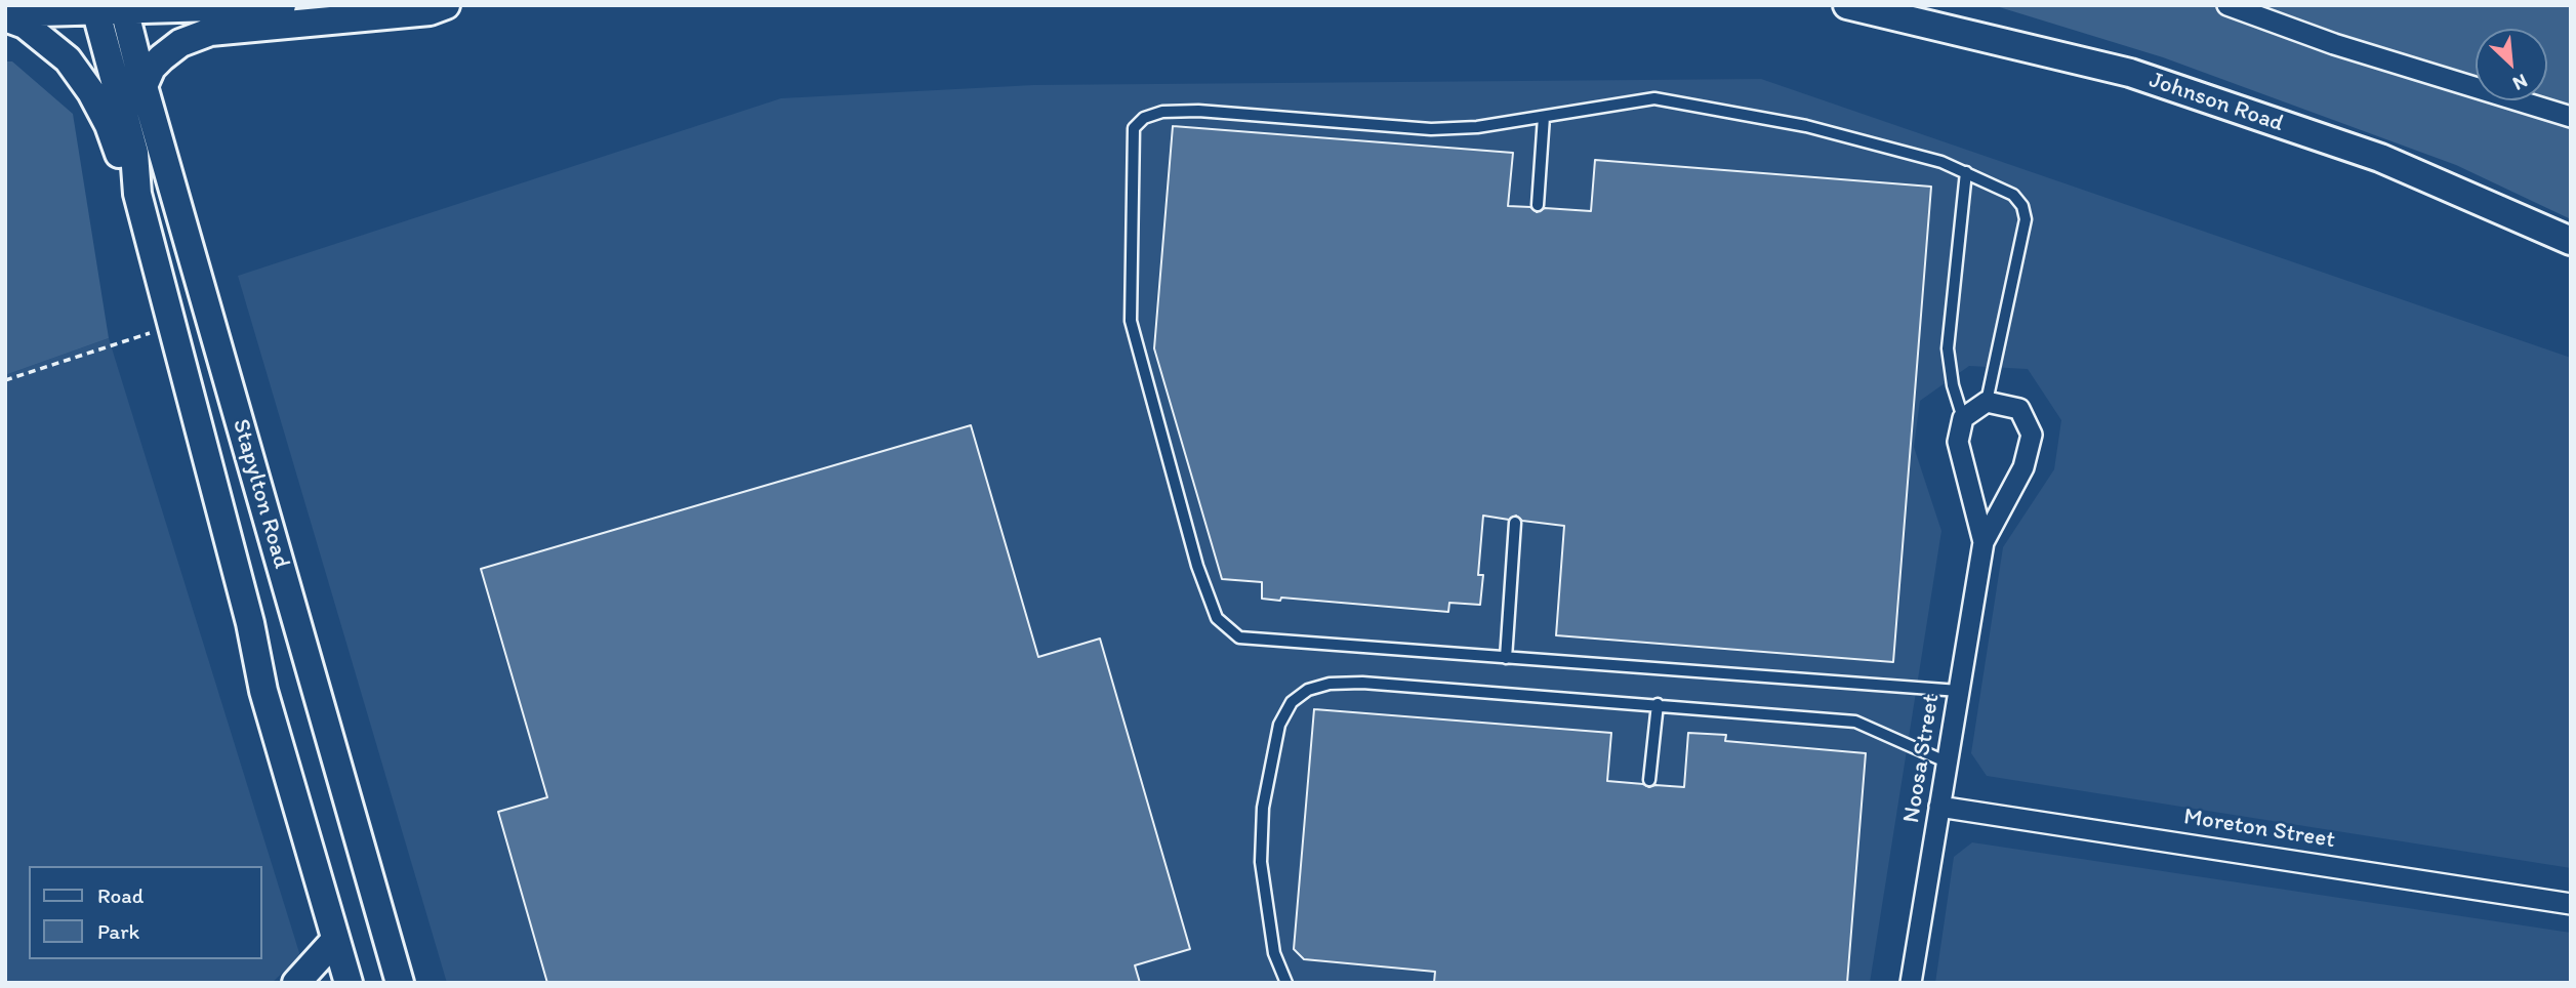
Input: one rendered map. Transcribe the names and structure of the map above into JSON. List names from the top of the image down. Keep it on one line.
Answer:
{"streets":{"main road":["Johnson Road","Stapylton Road"],"street":["Noosa Street","Moreton Street"]},"crossings":[["Noosa Street","Moreton Street"]],"legend":["Road","Park"],"north":"bottom right"}
